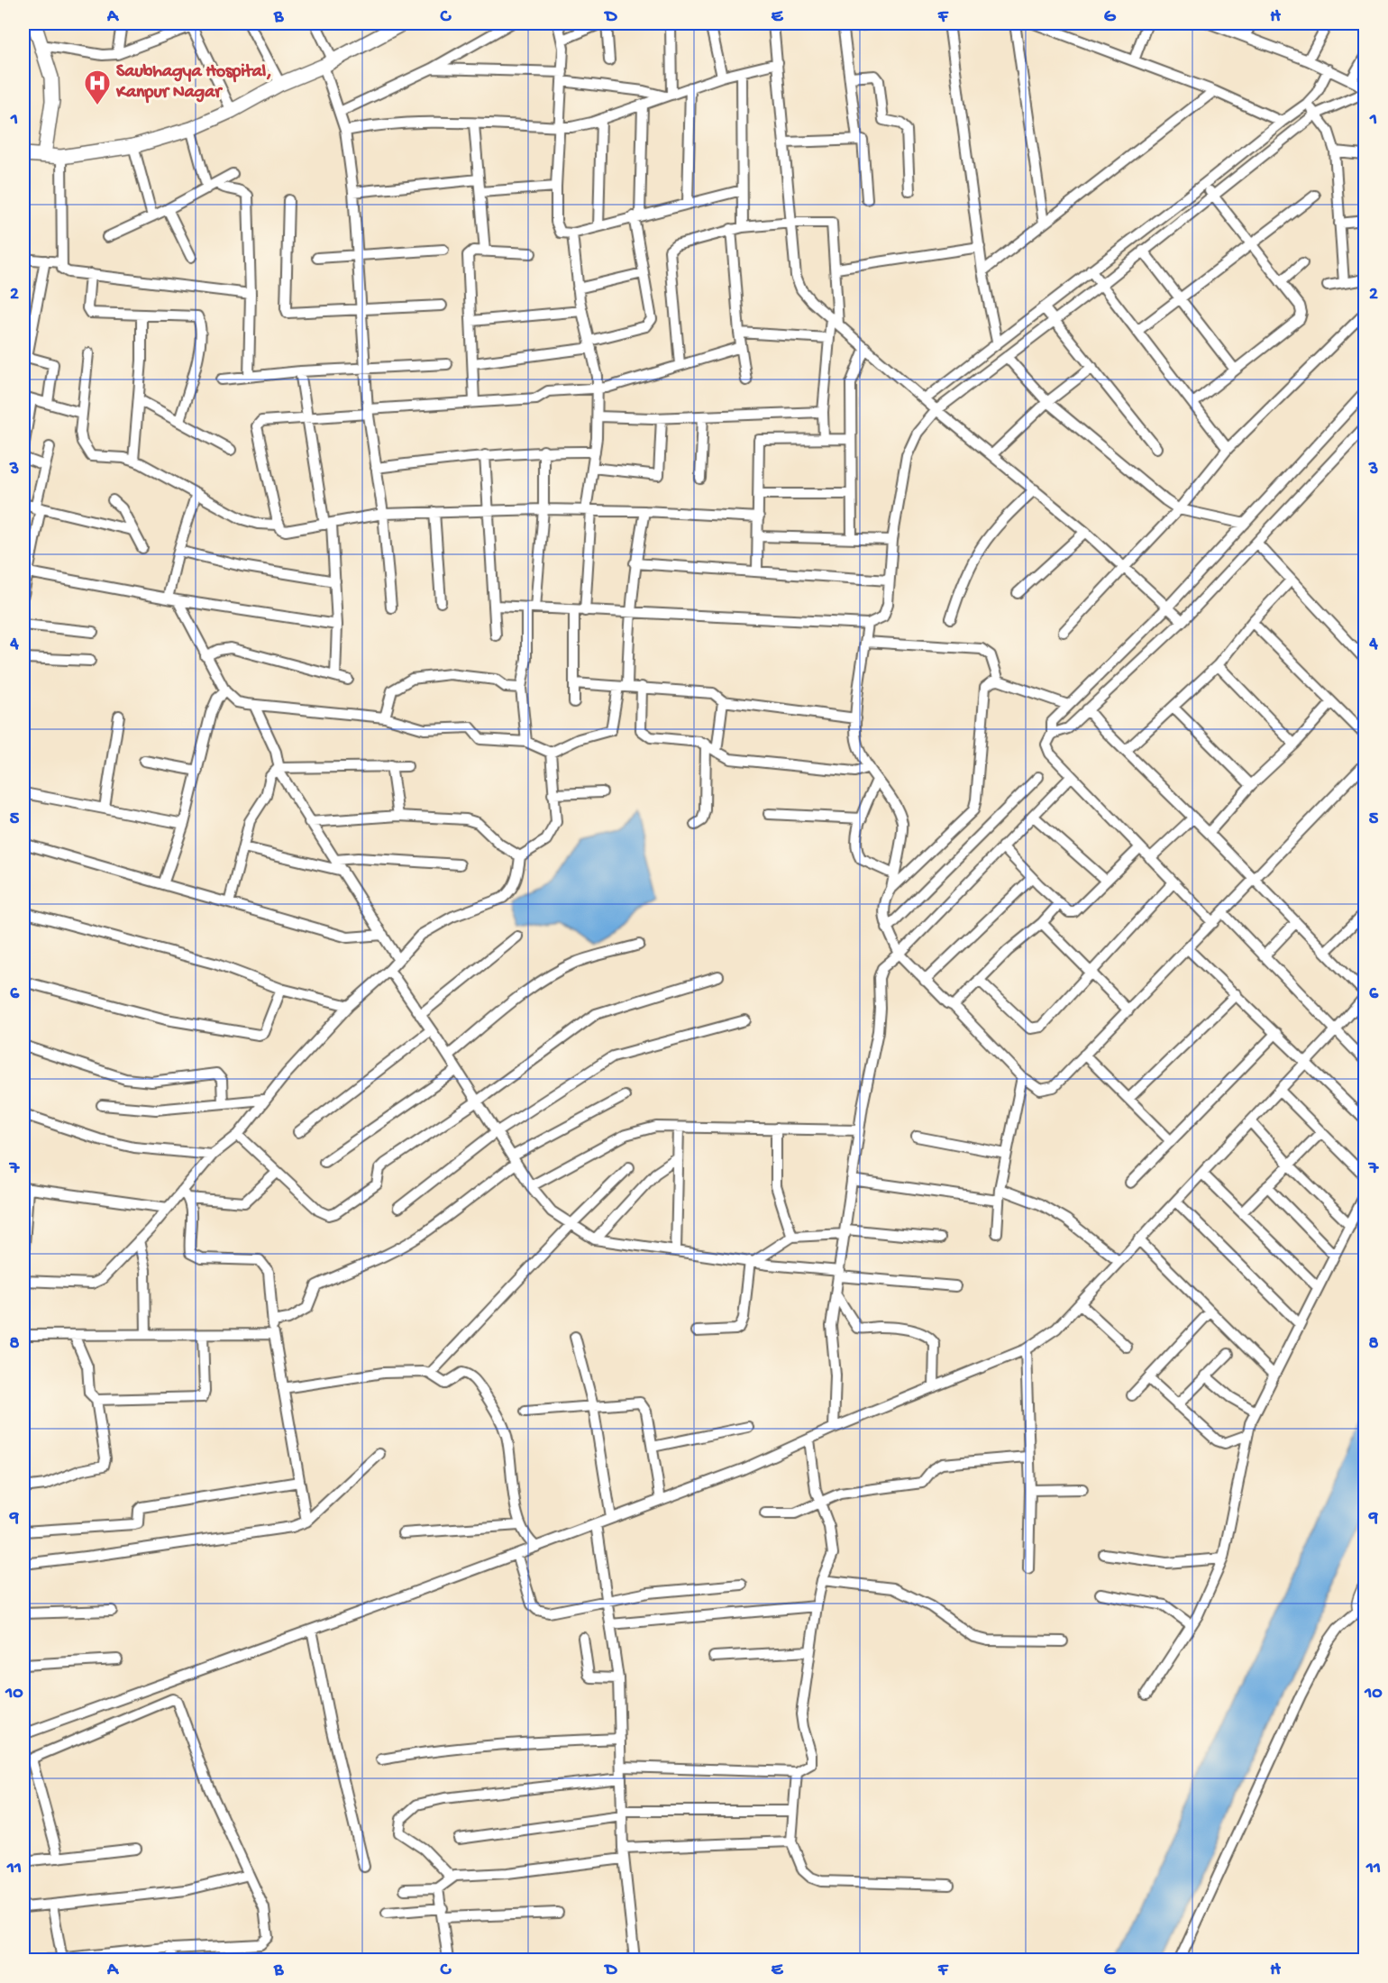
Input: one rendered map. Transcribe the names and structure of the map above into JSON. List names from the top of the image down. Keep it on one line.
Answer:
{"places":{"hospital":["Saubhagya Hospital, Kanpur Nagar"]},"grid":{"columns":["A","B","C","D","E","F","G","H"],"rows":["1","2","3","4","5","6","7","8","9","10","11"]}}
